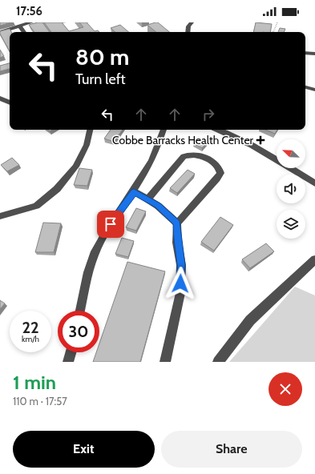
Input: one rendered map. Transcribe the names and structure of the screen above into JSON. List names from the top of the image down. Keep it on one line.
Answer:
{"places":{"health":["Cobbe Barracks Health Center"]},"north":"top left","page":{"status":"17:56","turn":["80 m","Turn left"],"speed":"22 km/h","limit":"30","heading":["1 min","110 m · 17:57"],"buttons":["Exit","Share"]}}
